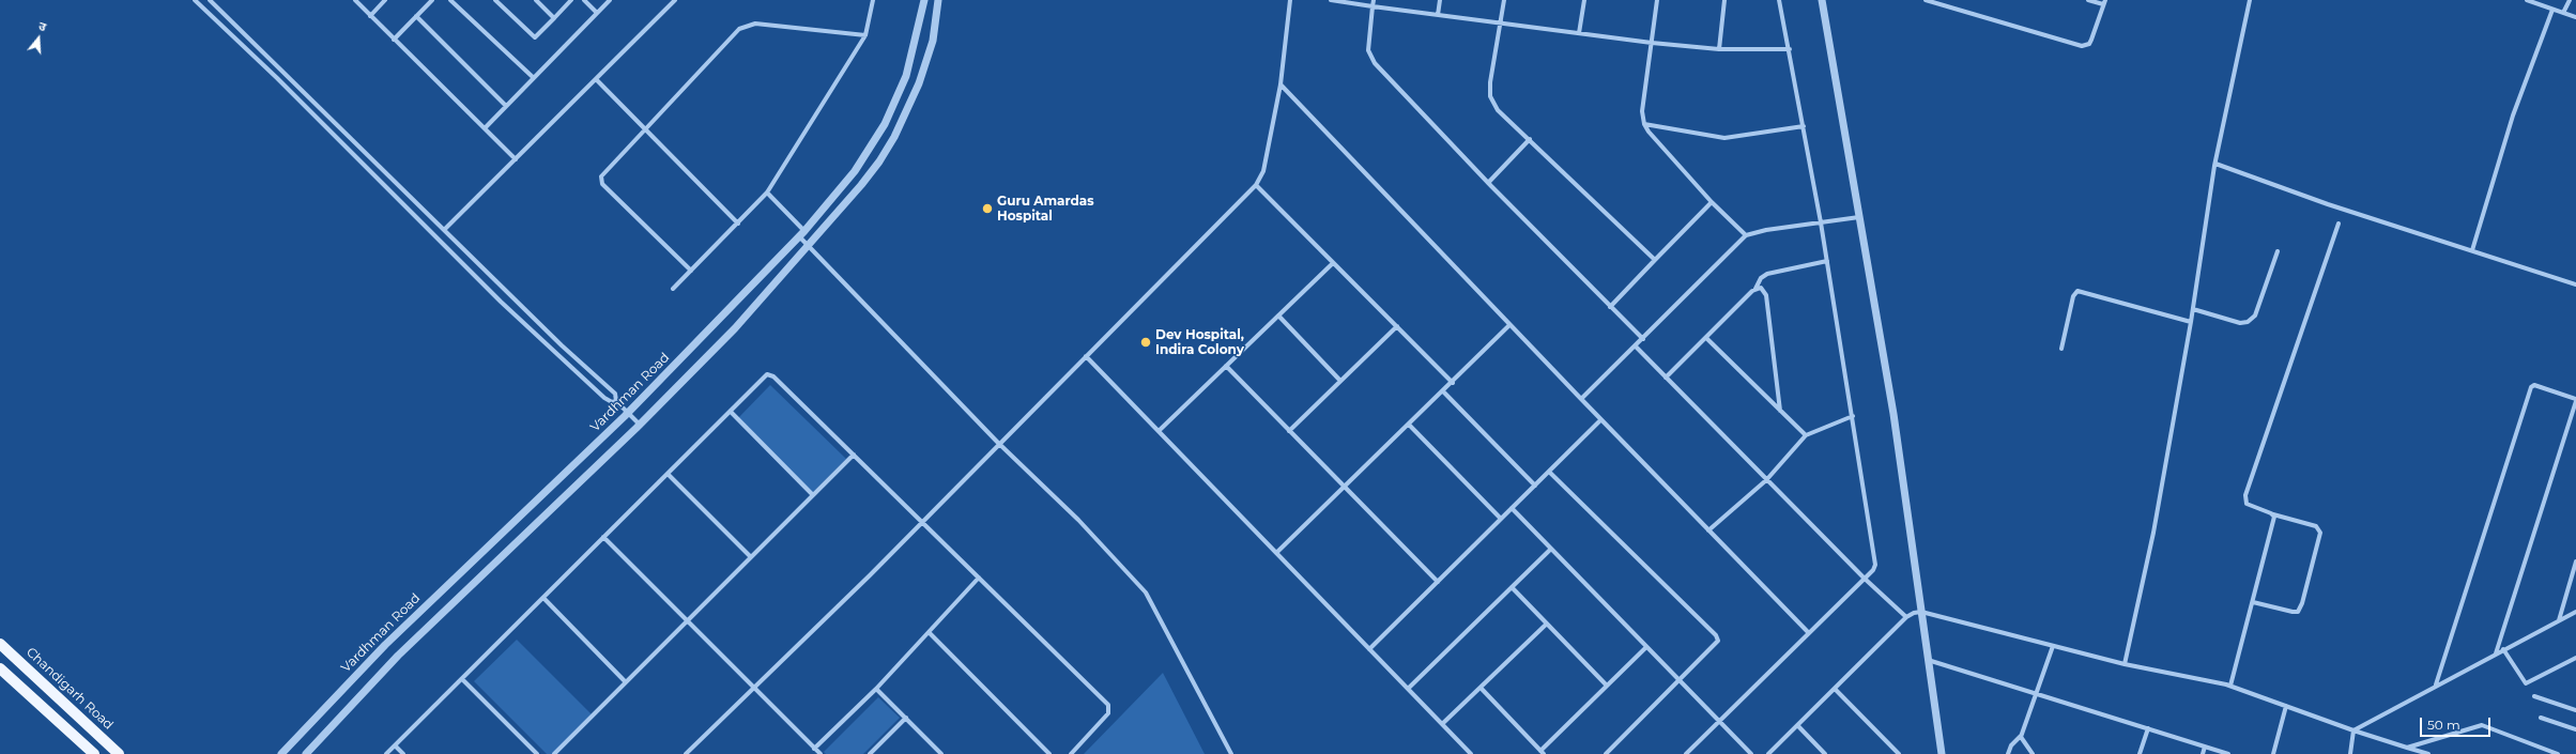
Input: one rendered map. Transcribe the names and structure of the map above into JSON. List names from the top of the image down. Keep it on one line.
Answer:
{"streets":{"main road":["Chandigarh Road"],"street":["Vardhman Road"]},"places":["Guru Amardas Hospital","Dev Hospital, Indira Colony"],"scale_bar":"50 m","north":"top"}
